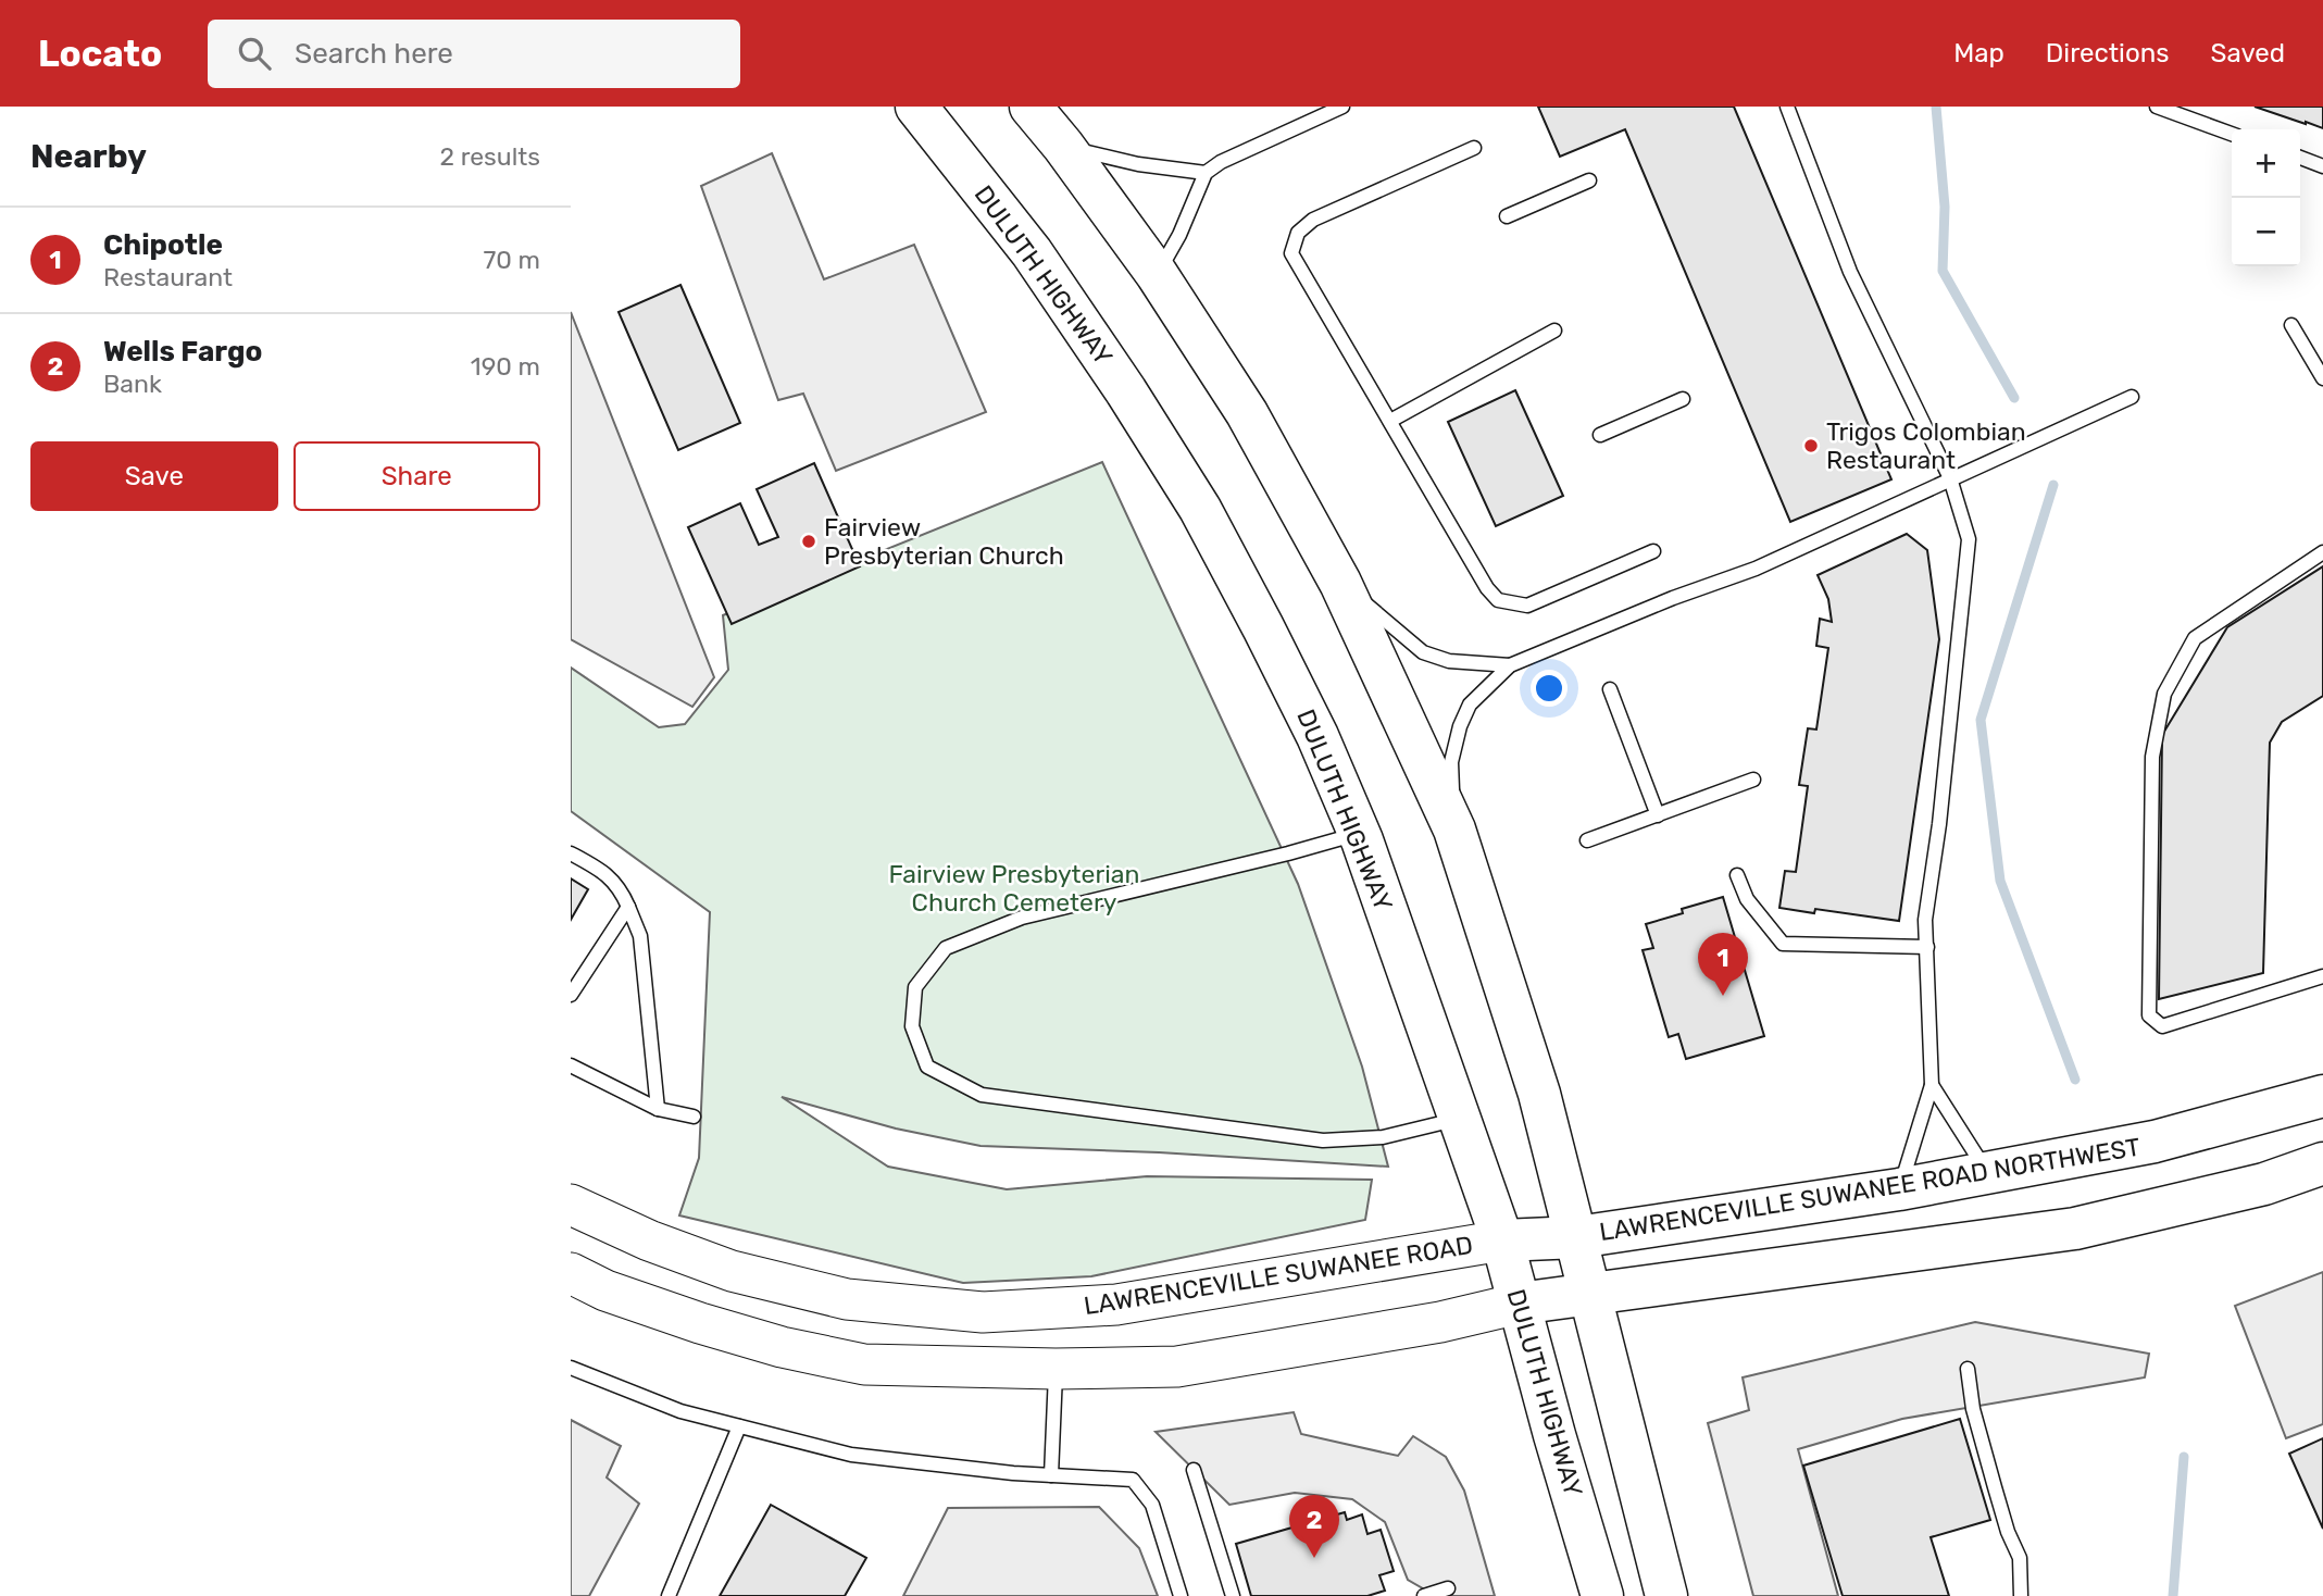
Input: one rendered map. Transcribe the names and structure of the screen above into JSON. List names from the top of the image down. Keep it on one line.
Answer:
{"streets":{"main road":["DULUTH HIGHWAY","LAWRENCEVILLE SUWANEE ROAD NORTHWEST","LAWRENCEVILLE SUWANEE ROAD"]},"crossings":[["DULUTH HIGHWAY","LAWRENCEVILLE SUWANEE ROAD NORTHWEST"],["DULUTH HIGHWAY","LAWRENCEVILLE SUWANEE ROAD"],["LAWRENCEVILLE SUWANEE ROAD NORTHWEST","LAWRENCEVILLE SUWANEE ROAD"]],"parks":["Fairview Presbyterian Church Cemetery"],"places":["Trigos Colombian Restaurant","Fairview Presbyterian Church"],"page":{"header":"Locato","search":"Search here","nav":["Map","Directions","Saved"],"heading":["Nearby","2 results"],"map_buttons":["+","−"],"list":[{"mark":"1","name":"Chipotle","note":"Restaurant","value":"70 m"},{"mark":"2","name":"Wells Fargo","note":"Bank","value":"190 m"}],"buttons":["Save","Share"],"pins":["1","2"]}}
